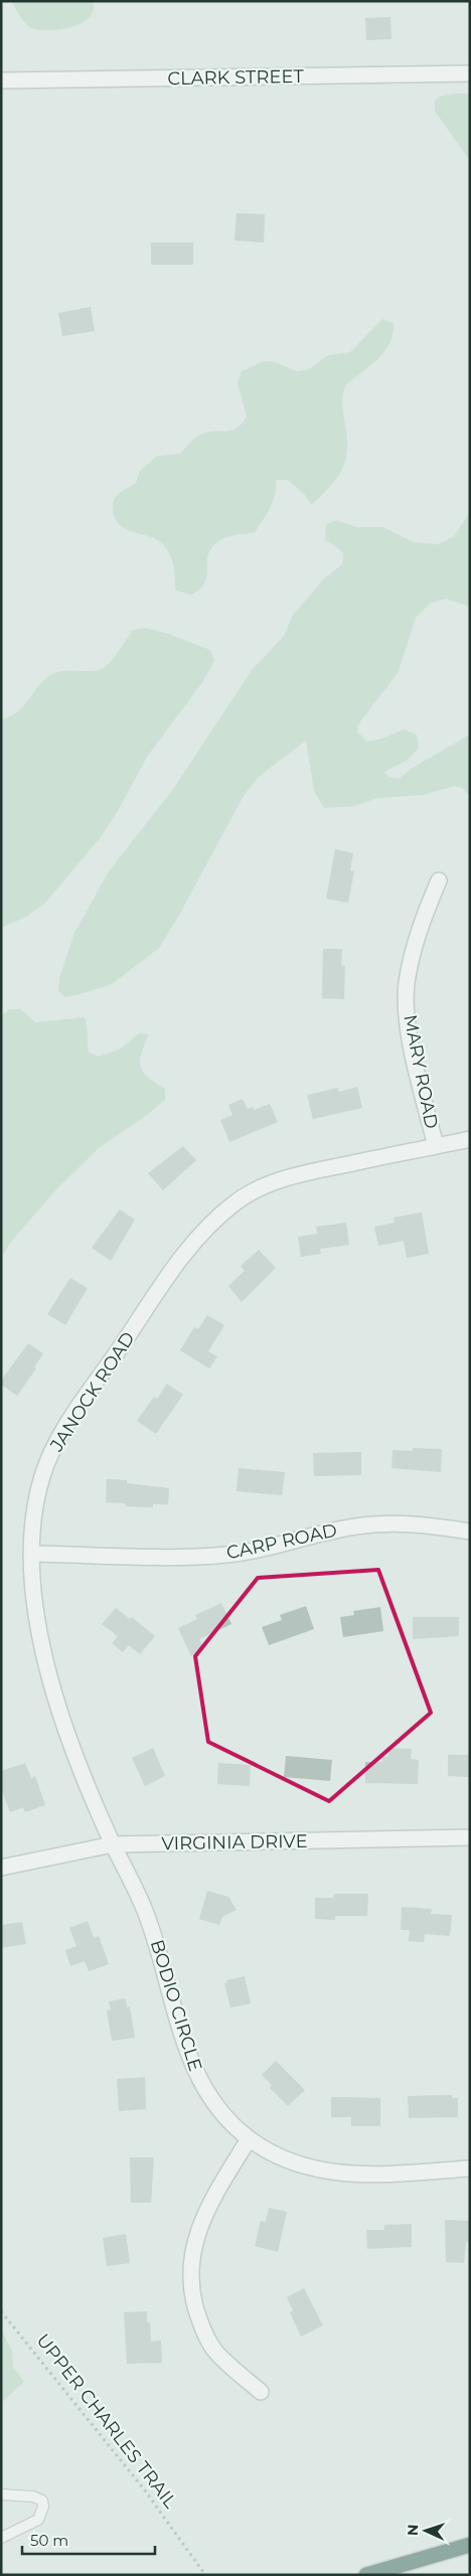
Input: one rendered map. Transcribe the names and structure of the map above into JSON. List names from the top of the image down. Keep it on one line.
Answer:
{"streets":{"street":["CLARK STREET","MARY ROAD","JANOCK ROAD","CARP ROAD","VIRGINIA DRIVE","BODIO CIRCLE"],"path":["UPPER CHARLES TRAIL"]},"crossings":[["MARY ROAD","JANOCK ROAD"],["JANOCK ROAD","CARP ROAD"],["JANOCK ROAD","VIRGINIA DRIVE"],["JANOCK ROAD","BODIO CIRCLE"],["VIRGINIA DRIVE","BODIO CIRCLE"]],"scale_bar":"50 m","north":"left"}
